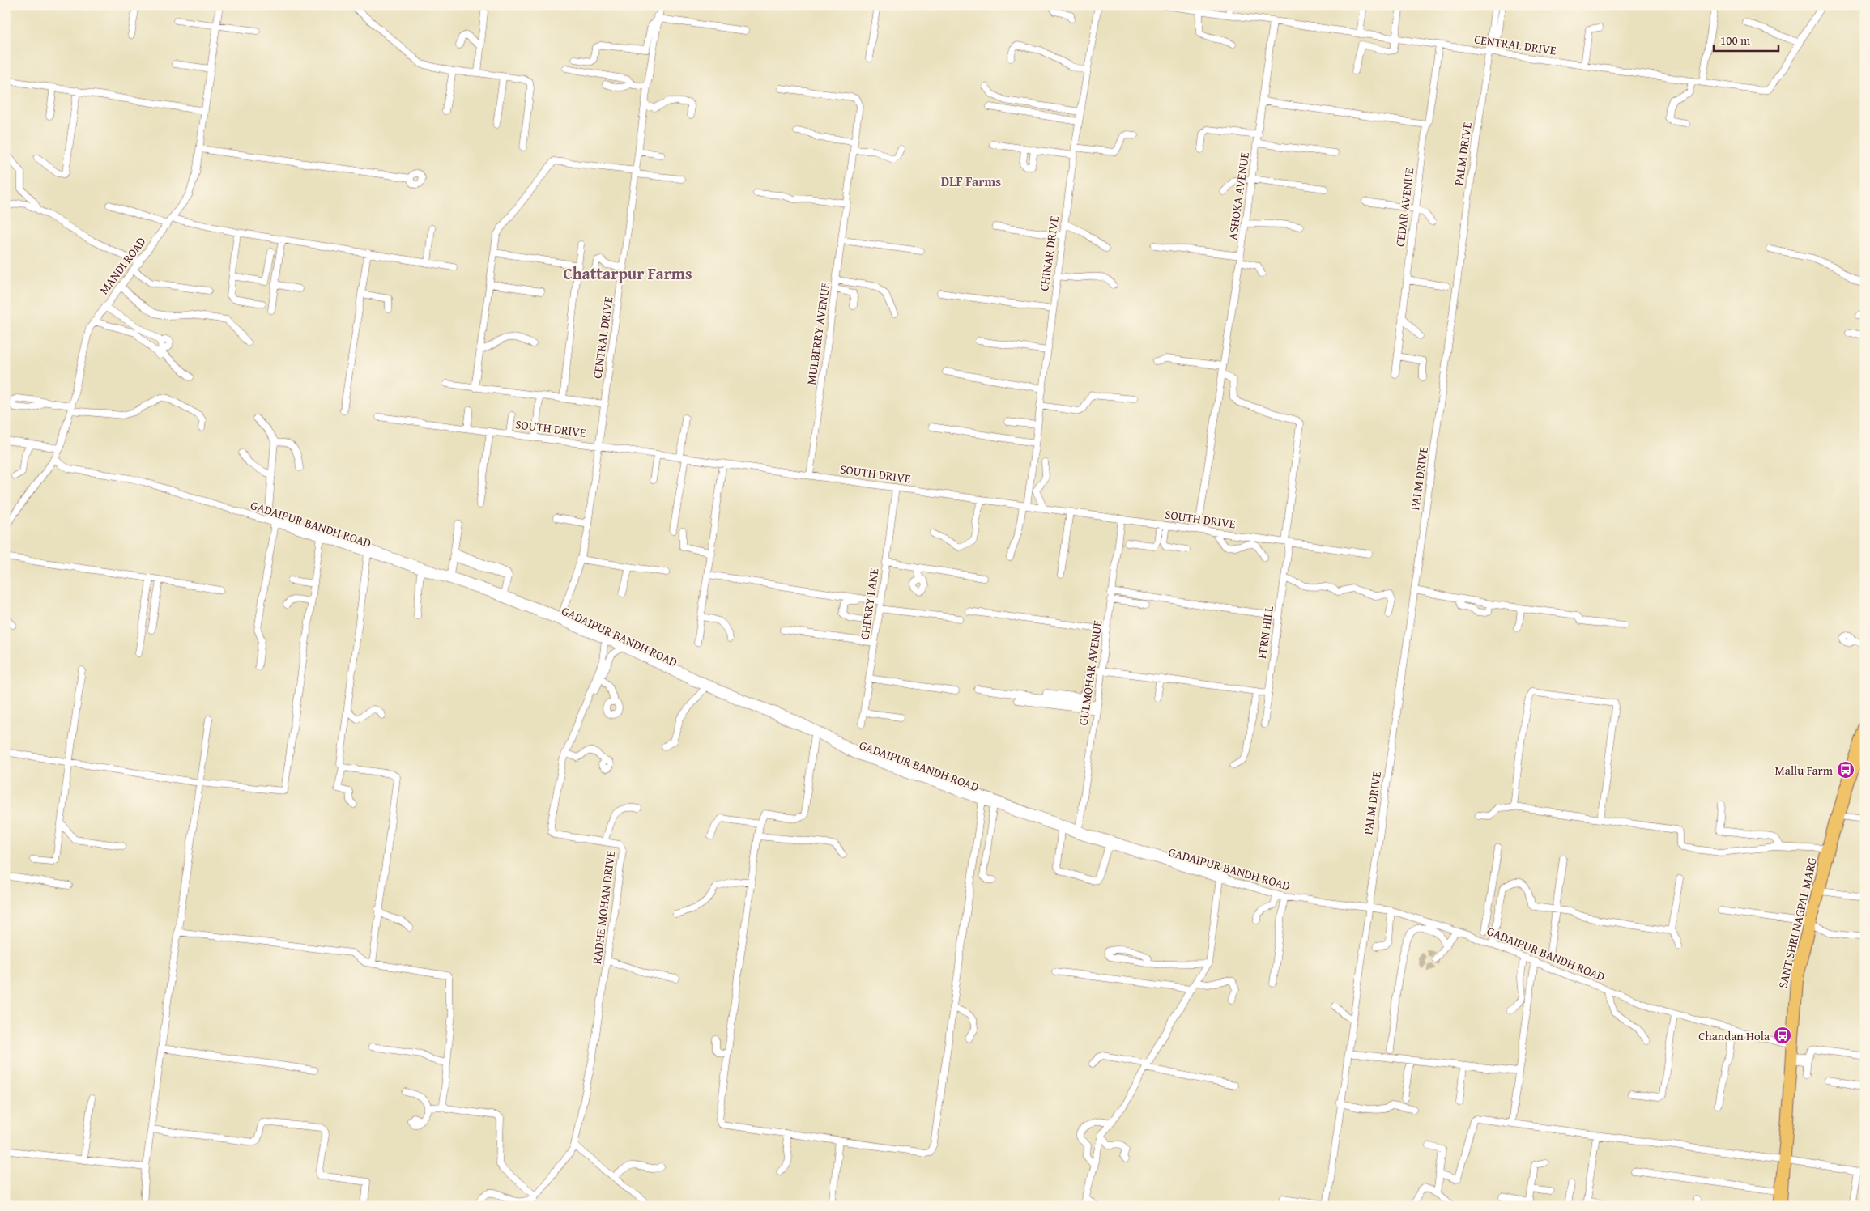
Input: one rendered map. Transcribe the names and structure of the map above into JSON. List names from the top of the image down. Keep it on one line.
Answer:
{"streets":{"main road":["SANT SHRI NAGPAL MARG"],"street":["CENTRAL DRIVE","PALM DRIVE","ASHOKA AVENUE","CEDAR AVENUE","CHINAR DRIVE","MANDI ROAD","MULBERRY AVENUE","SOUTH DRIVE","GADAIPUR BANDH ROAD","CHERRY LANE","FERN HILL","GULMOHAR AVENUE","RADHE MOHAN DRIVE"]},"crossings":[["CENTRAL DRIVE","PALM DRIVE"],["CENTRAL DRIVE","ASHOKA AVENUE"],["CENTRAL DRIVE","CEDAR AVENUE"],["CENTRAL DRIVE","SOUTH DRIVE"],["PALM DRIVE","GADAIPUR BANDH ROAD"],["ASHOKA AVENUE","FERN HILL"],["CHINAR DRIVE","SOUTH DRIVE"],["MANDI ROAD","GADAIPUR BANDH ROAD"],["MULBERRY AVENUE","SOUTH DRIVE"],["SOUTH DRIVE","CHERRY LANE"],["SOUTH DRIVE","FERN HILL"],["SOUTH DRIVE","GULMOHAR AVENUE"],["GADAIPUR BANDH ROAD","RADHE MOHAN DRIVE"],["GADAIPUR BANDH ROAD","SANT SHRI NAGPAL MARG"]],"districts":["DLF Farms","Chattarpur Farms"],"places":{"bus stop":["Mallu Farm","Chandan Hola"]},"scale_bar":"100 m"}
